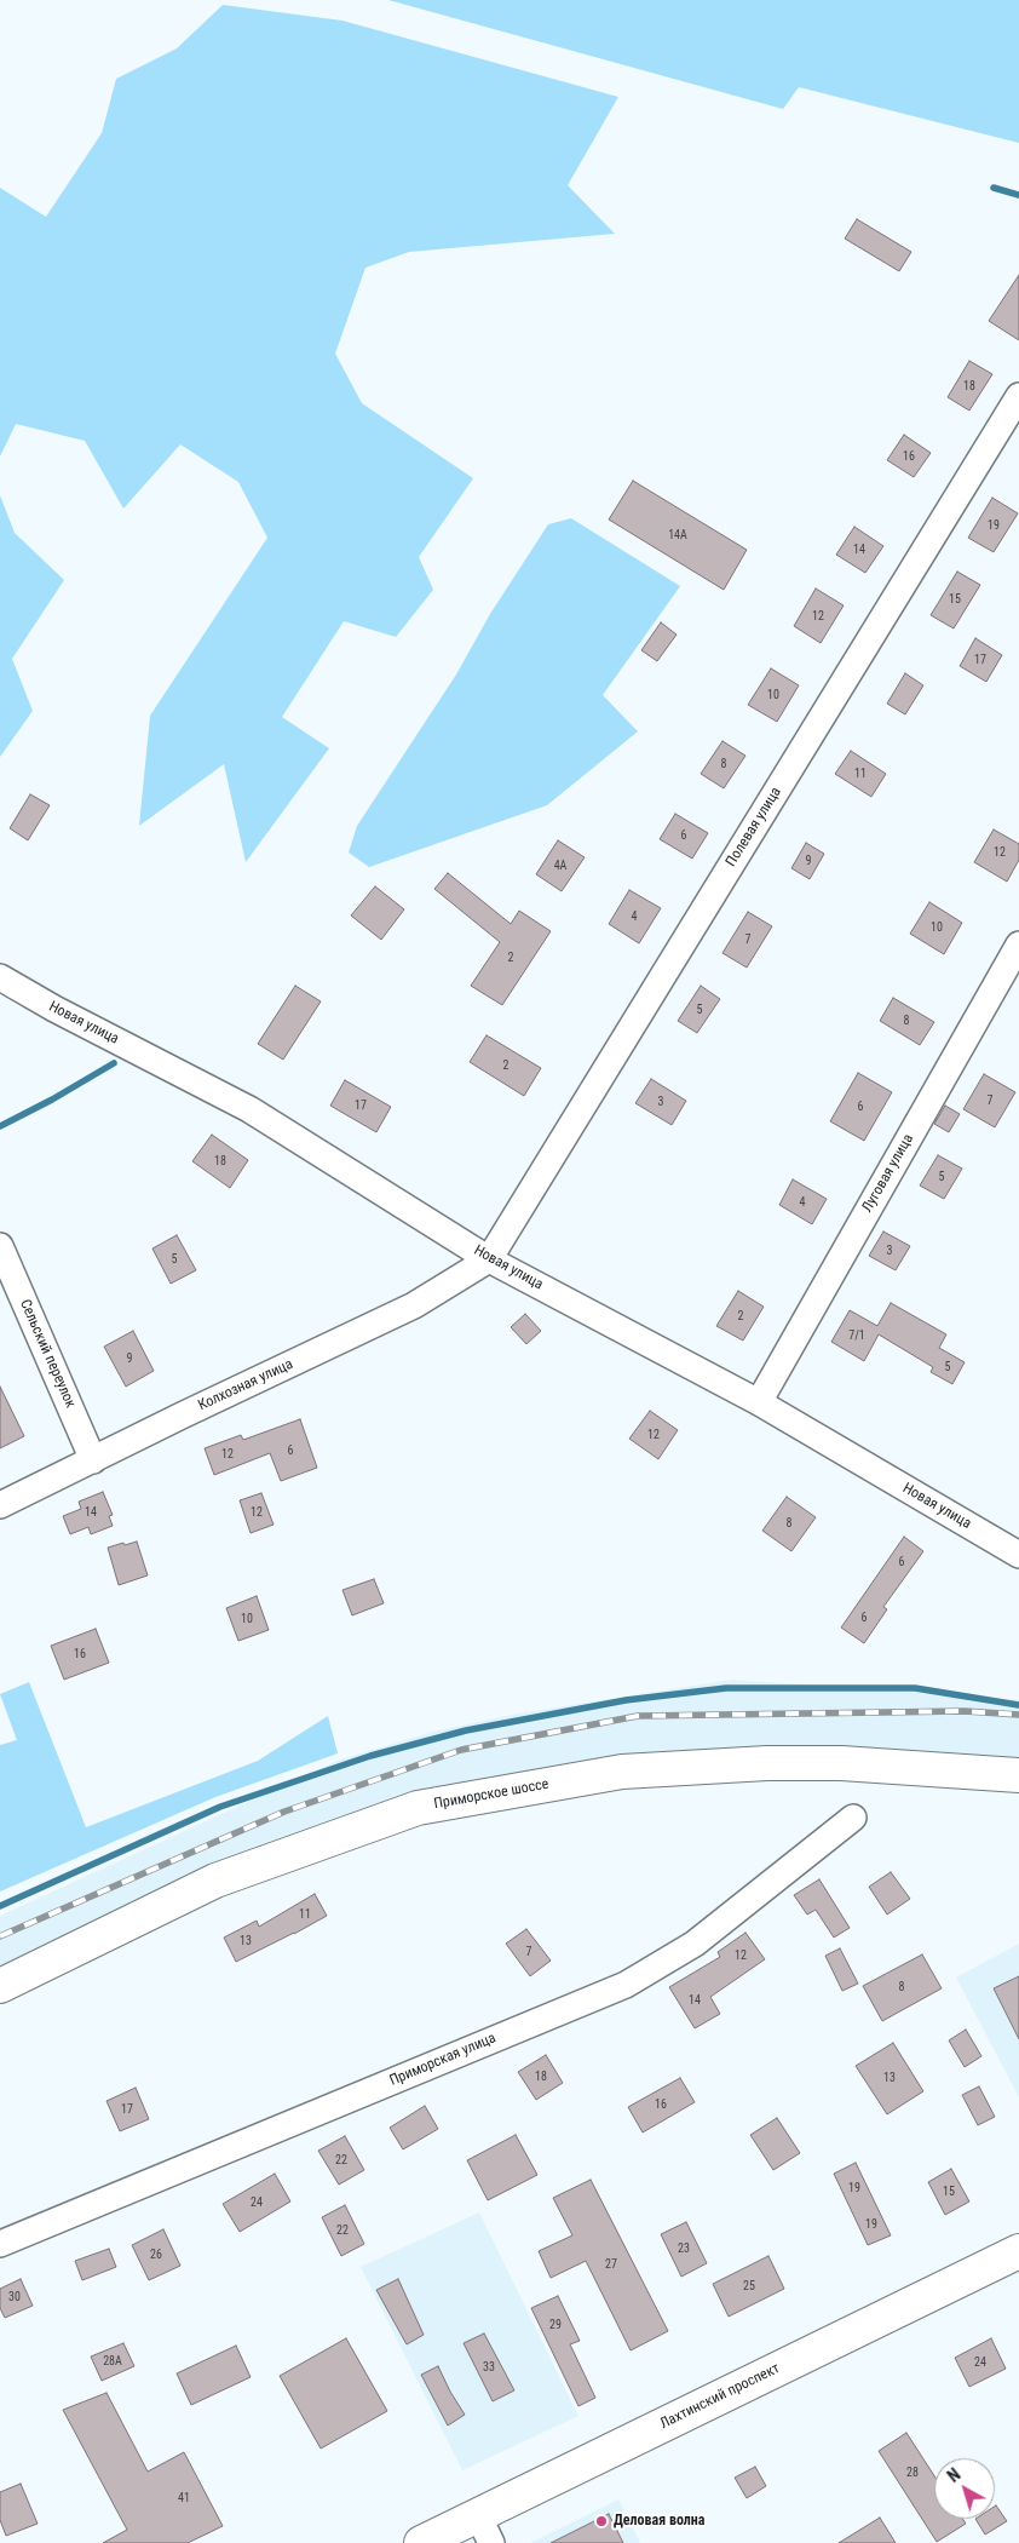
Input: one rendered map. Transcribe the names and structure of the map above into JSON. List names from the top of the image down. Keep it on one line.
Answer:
{"streets":{"main road":["Приморское шоссе","Лахтинский проспект"],"street":["Полевая улица","Новая улица","Луговая улица","Сельский переулок","Колхозная улица","Приморская улица"]},"crossings":[["Полевая улица","Новая улица"],["Полевая улица","Колхозная улица"],["Новая улица","Луговая улица"],["Новая улица","Колхозная улица"],["Сельский переулок","Колхозная улица"]],"places":["Деловая волна"],"house_numbers":["18","16","19","14А","14","15","12","17","10","8","11","6","12","9","4А","4","10","7","2","5","8","2","7","3","17","6","18","5","4","3","5","2","7/1","9","5","12","6","12","14","12","8","6","6","10","16","11","13","7","12","8","14","18","13","16","17","22","19","15","24","19","22","23","26","27","25","30","29","28А","24","33","28","41"],"north":"top left"}
